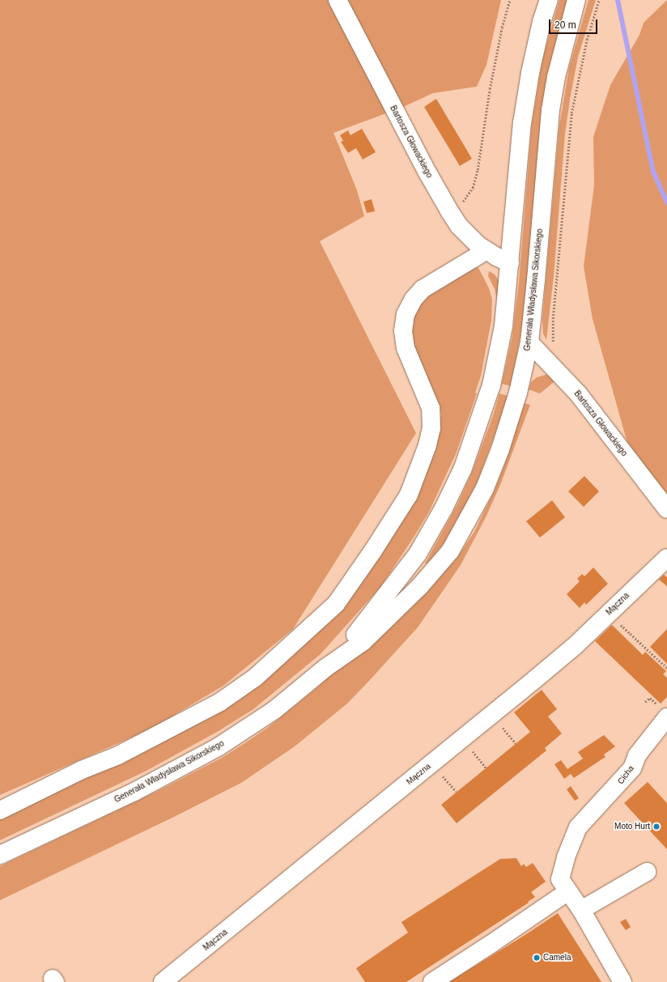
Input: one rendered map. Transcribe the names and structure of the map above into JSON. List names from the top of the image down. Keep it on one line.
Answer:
{"streets":{"main road":["Bartosza Głowackiego","Generała Władysława Sikorskiego","Mączna","Cicha"]},"crossings":[["Bartosza Głowackiego","Generała Władysława Sikorskiego"]],"places":["Moto Hurt","Camela"],"scale_bar":"20 m"}
